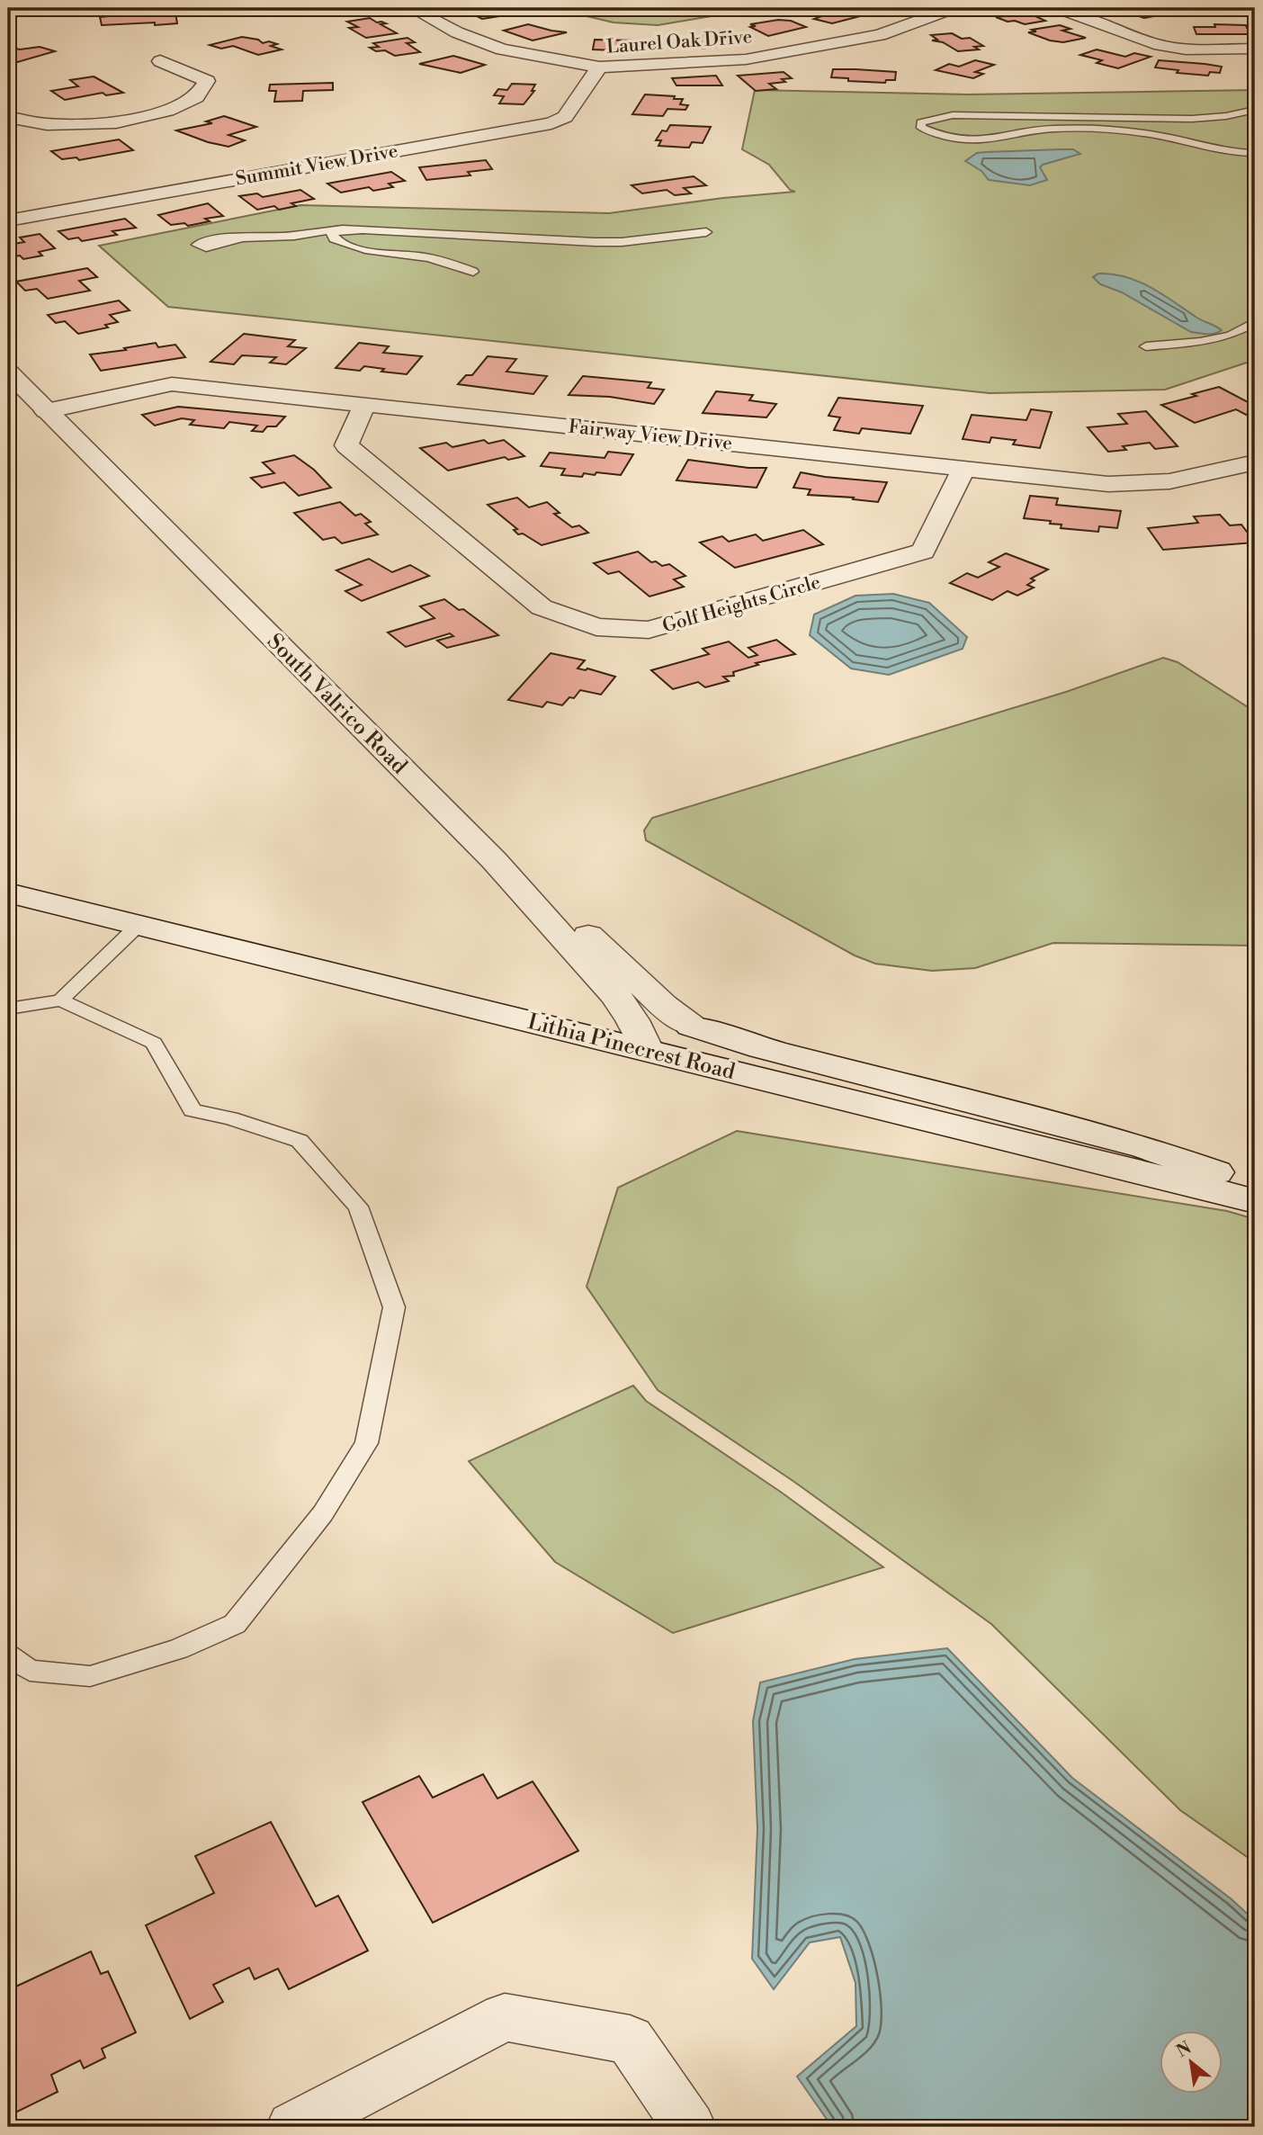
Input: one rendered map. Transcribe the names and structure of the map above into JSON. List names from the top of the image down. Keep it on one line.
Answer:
{"streets":{"street":["Laurel Oak Drive","Summit View Drive","Fairway View Drive","Golf Heights Circle","South Valrico Road","Lithia Pinecrest Road"]},"crossings":[["Laurel Oak Drive","Summit View Drive"],["Fairway View Drive","Golf Heights Circle"],["Fairway View Drive","South Valrico Road"],["South Valrico Road","Lithia Pinecrest Road"]],"north":"top left"}
